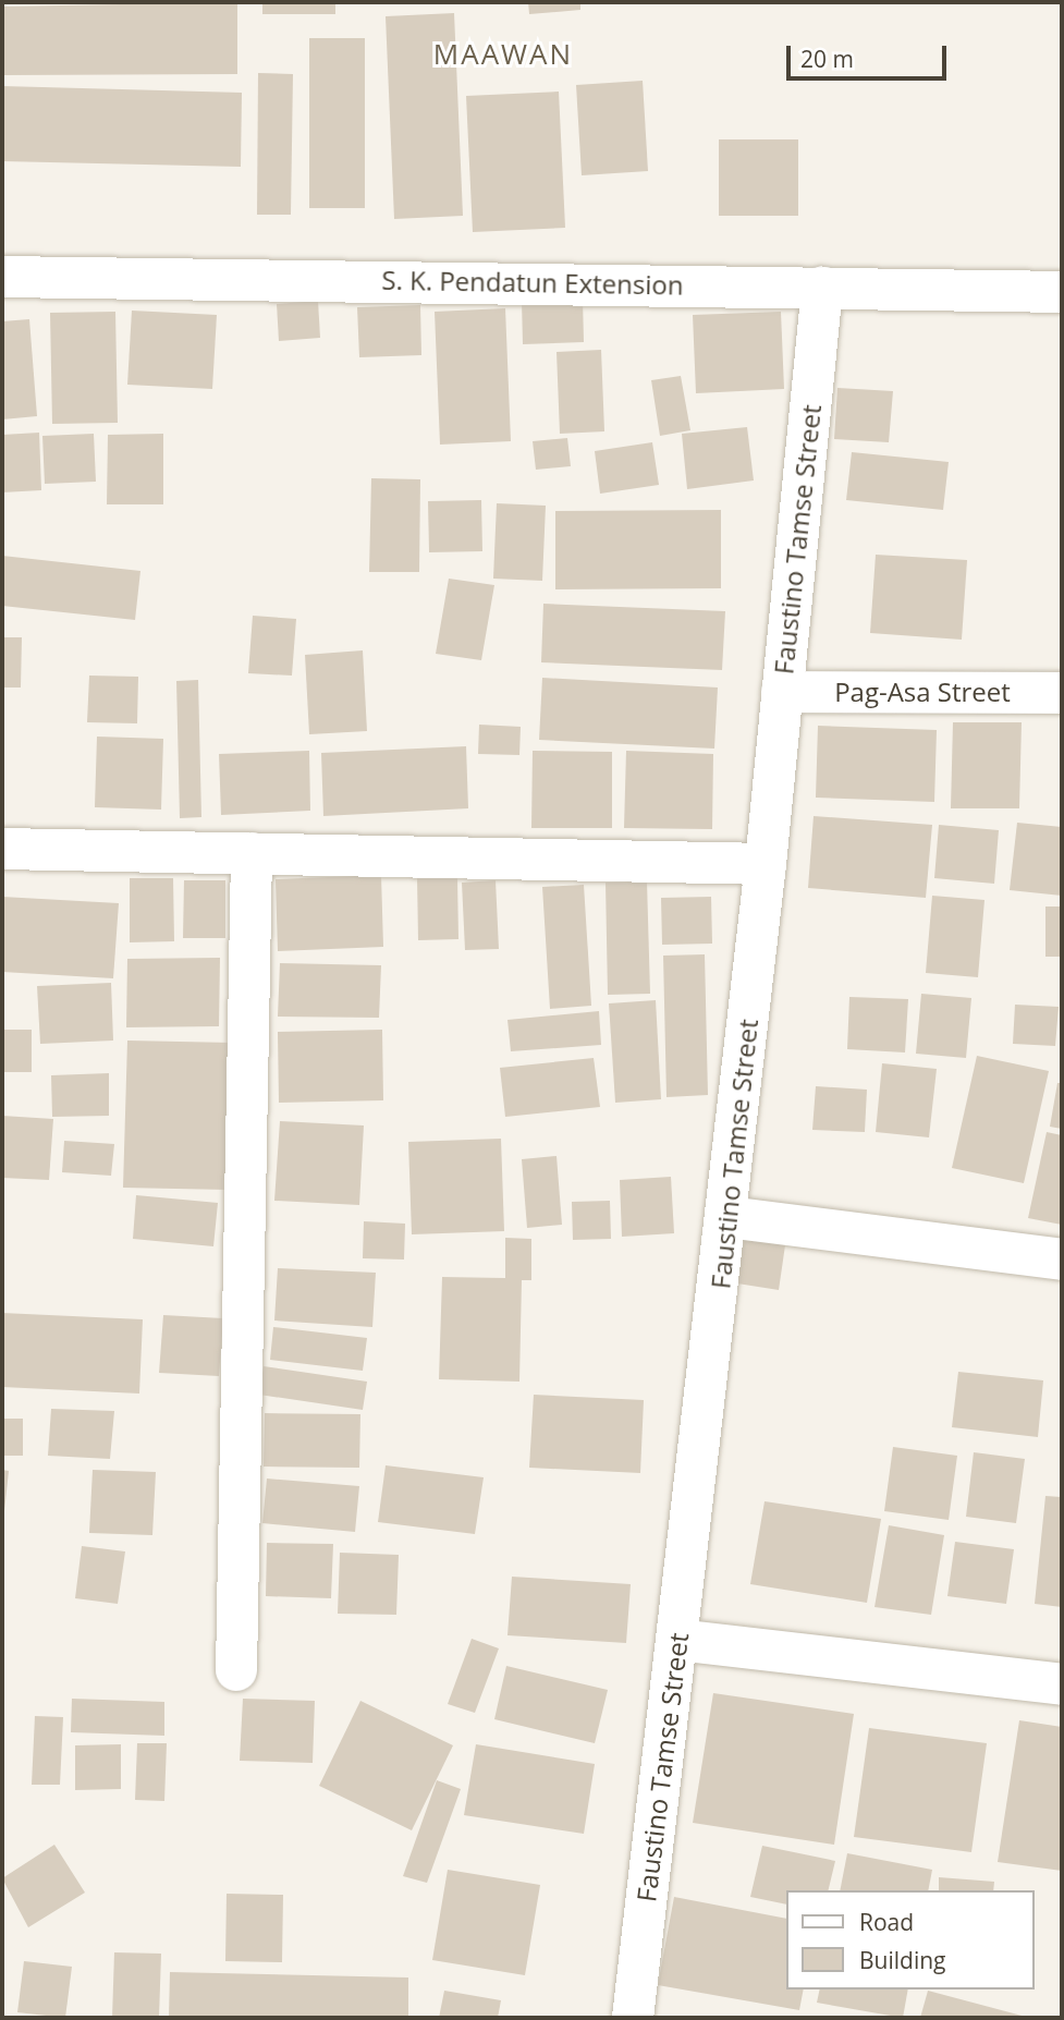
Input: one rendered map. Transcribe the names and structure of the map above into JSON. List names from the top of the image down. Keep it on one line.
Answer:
{"streets":{"street":["S. K. Pendatun Extension","Faustino Tamse Street","Pag-Asa Street"]},"crossings":[["S. K. Pendatun Extension","Faustino Tamse Street"],["Faustino Tamse Street","Pag-Asa Street"]],"districts":["MAAWAN"],"legend":["Road","Building"],"scale_bar":"20 m"}
